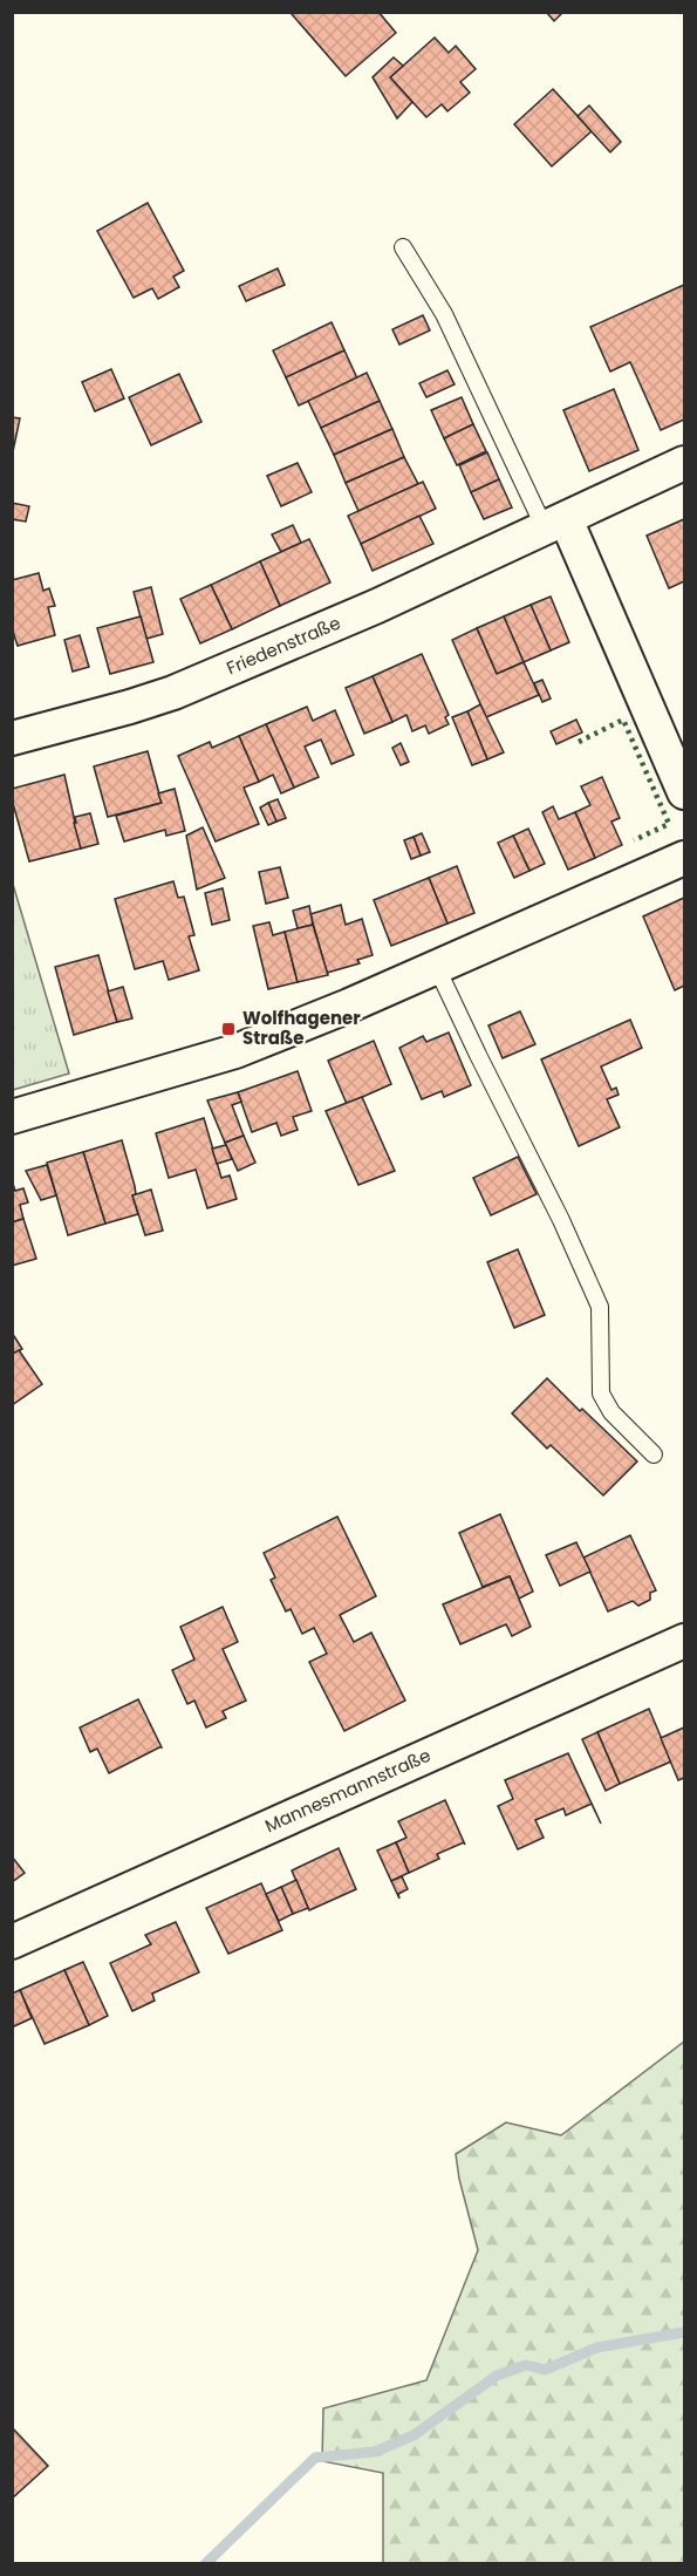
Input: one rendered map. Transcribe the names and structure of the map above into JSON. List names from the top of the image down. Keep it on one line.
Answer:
{"streets":{"street":["Friedenstraße","Mannesmannstraße"]},"places":{"transit":["Wolfhagener Straße"]}}
